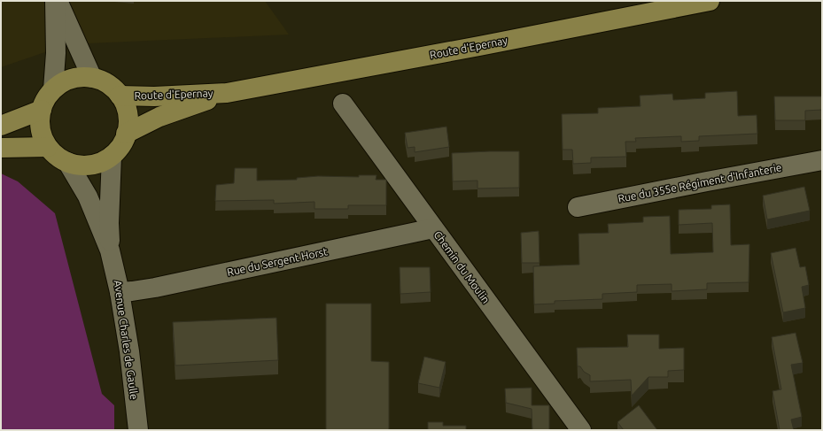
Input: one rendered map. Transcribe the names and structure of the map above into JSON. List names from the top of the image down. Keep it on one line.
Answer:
{"streets":{"main road":["Route d'Epernay"],"street":["Rue du 355e Régiment d'Infanterie","Rue du Sergent Horst","Chemin du Moulin","Avenue Charles de Gaulle"]},"crossings":[["Route d'Epernay","Avenue Charles de Gaulle"],["Rue du Sergent Horst","Chemin du Moulin"],["Rue du Sergent Horst","Avenue Charles de Gaulle"]]}
